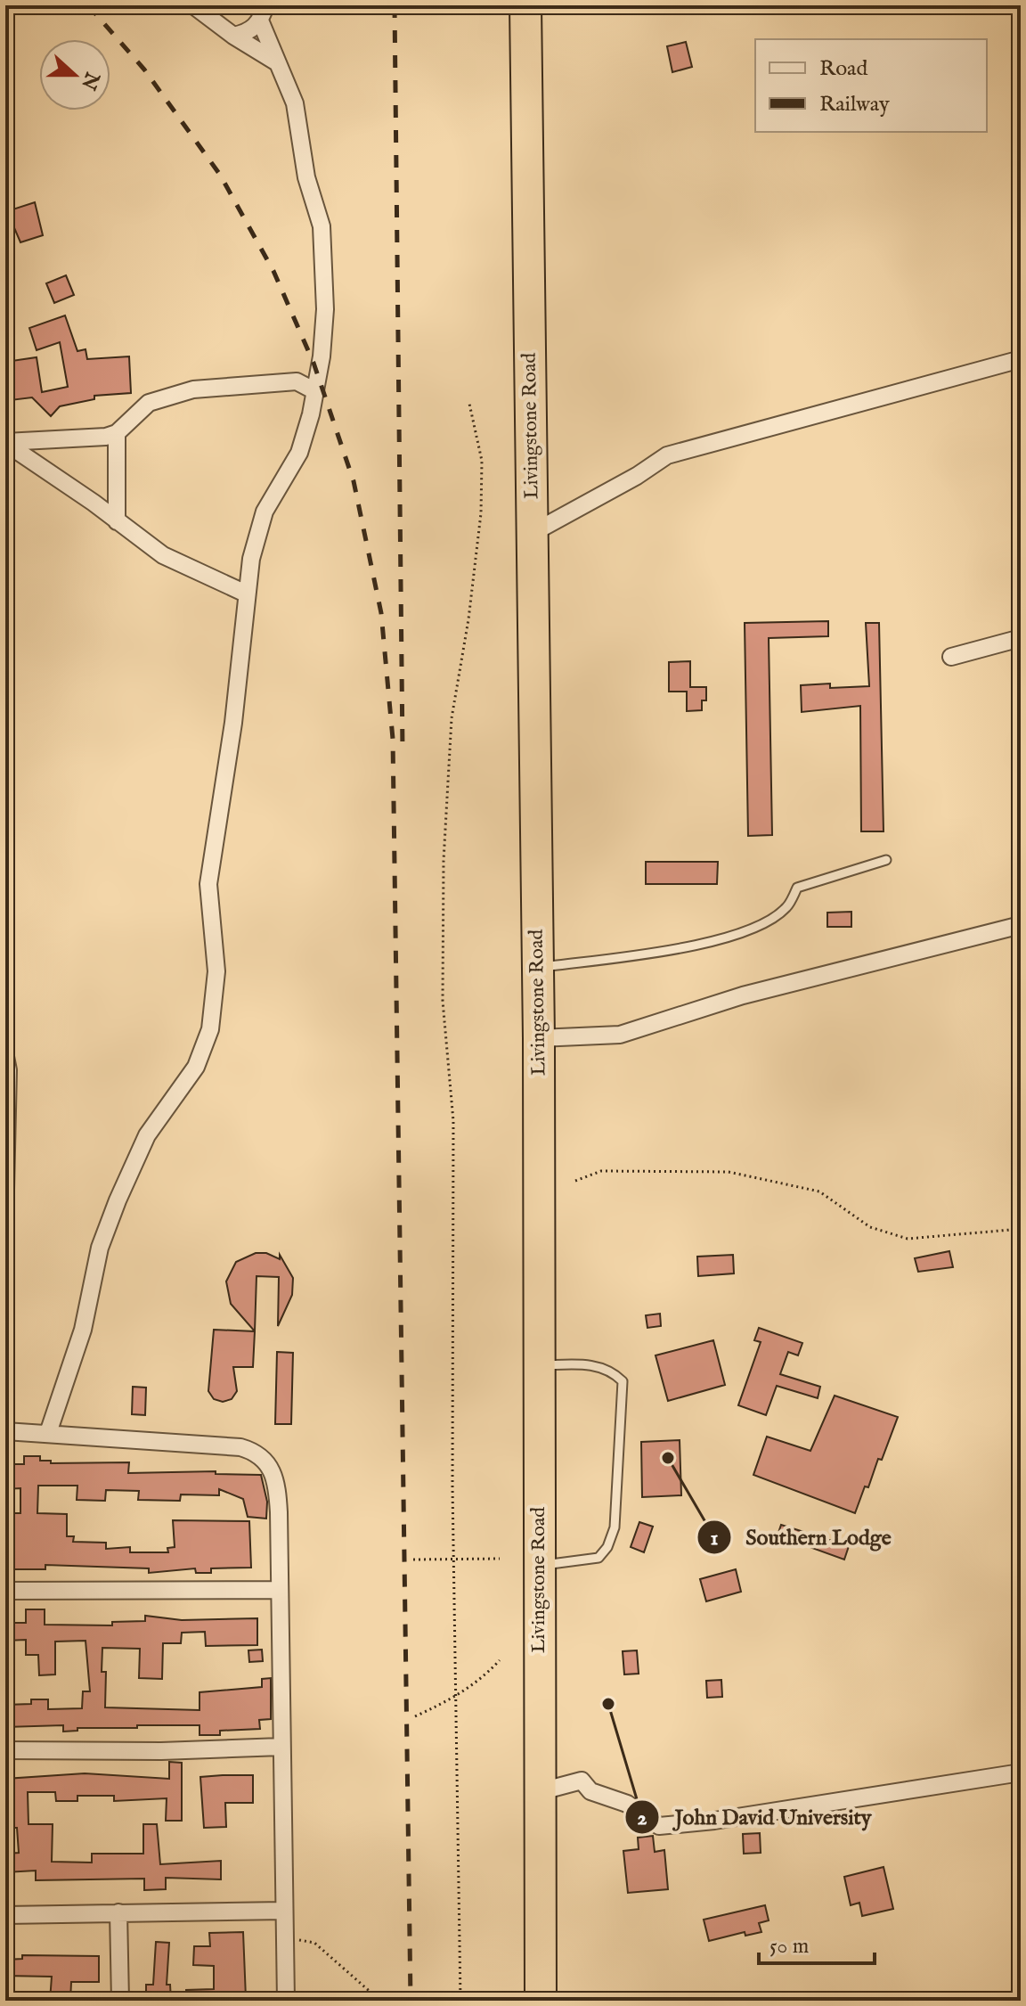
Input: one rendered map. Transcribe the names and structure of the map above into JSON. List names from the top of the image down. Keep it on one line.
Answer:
{"streets":{"highway":["Livingstone Road"]},"places":["Southern Lodge","John David University"],"legend":["Road","Railway"],"scale_bar":"50 m","north":"right"}
